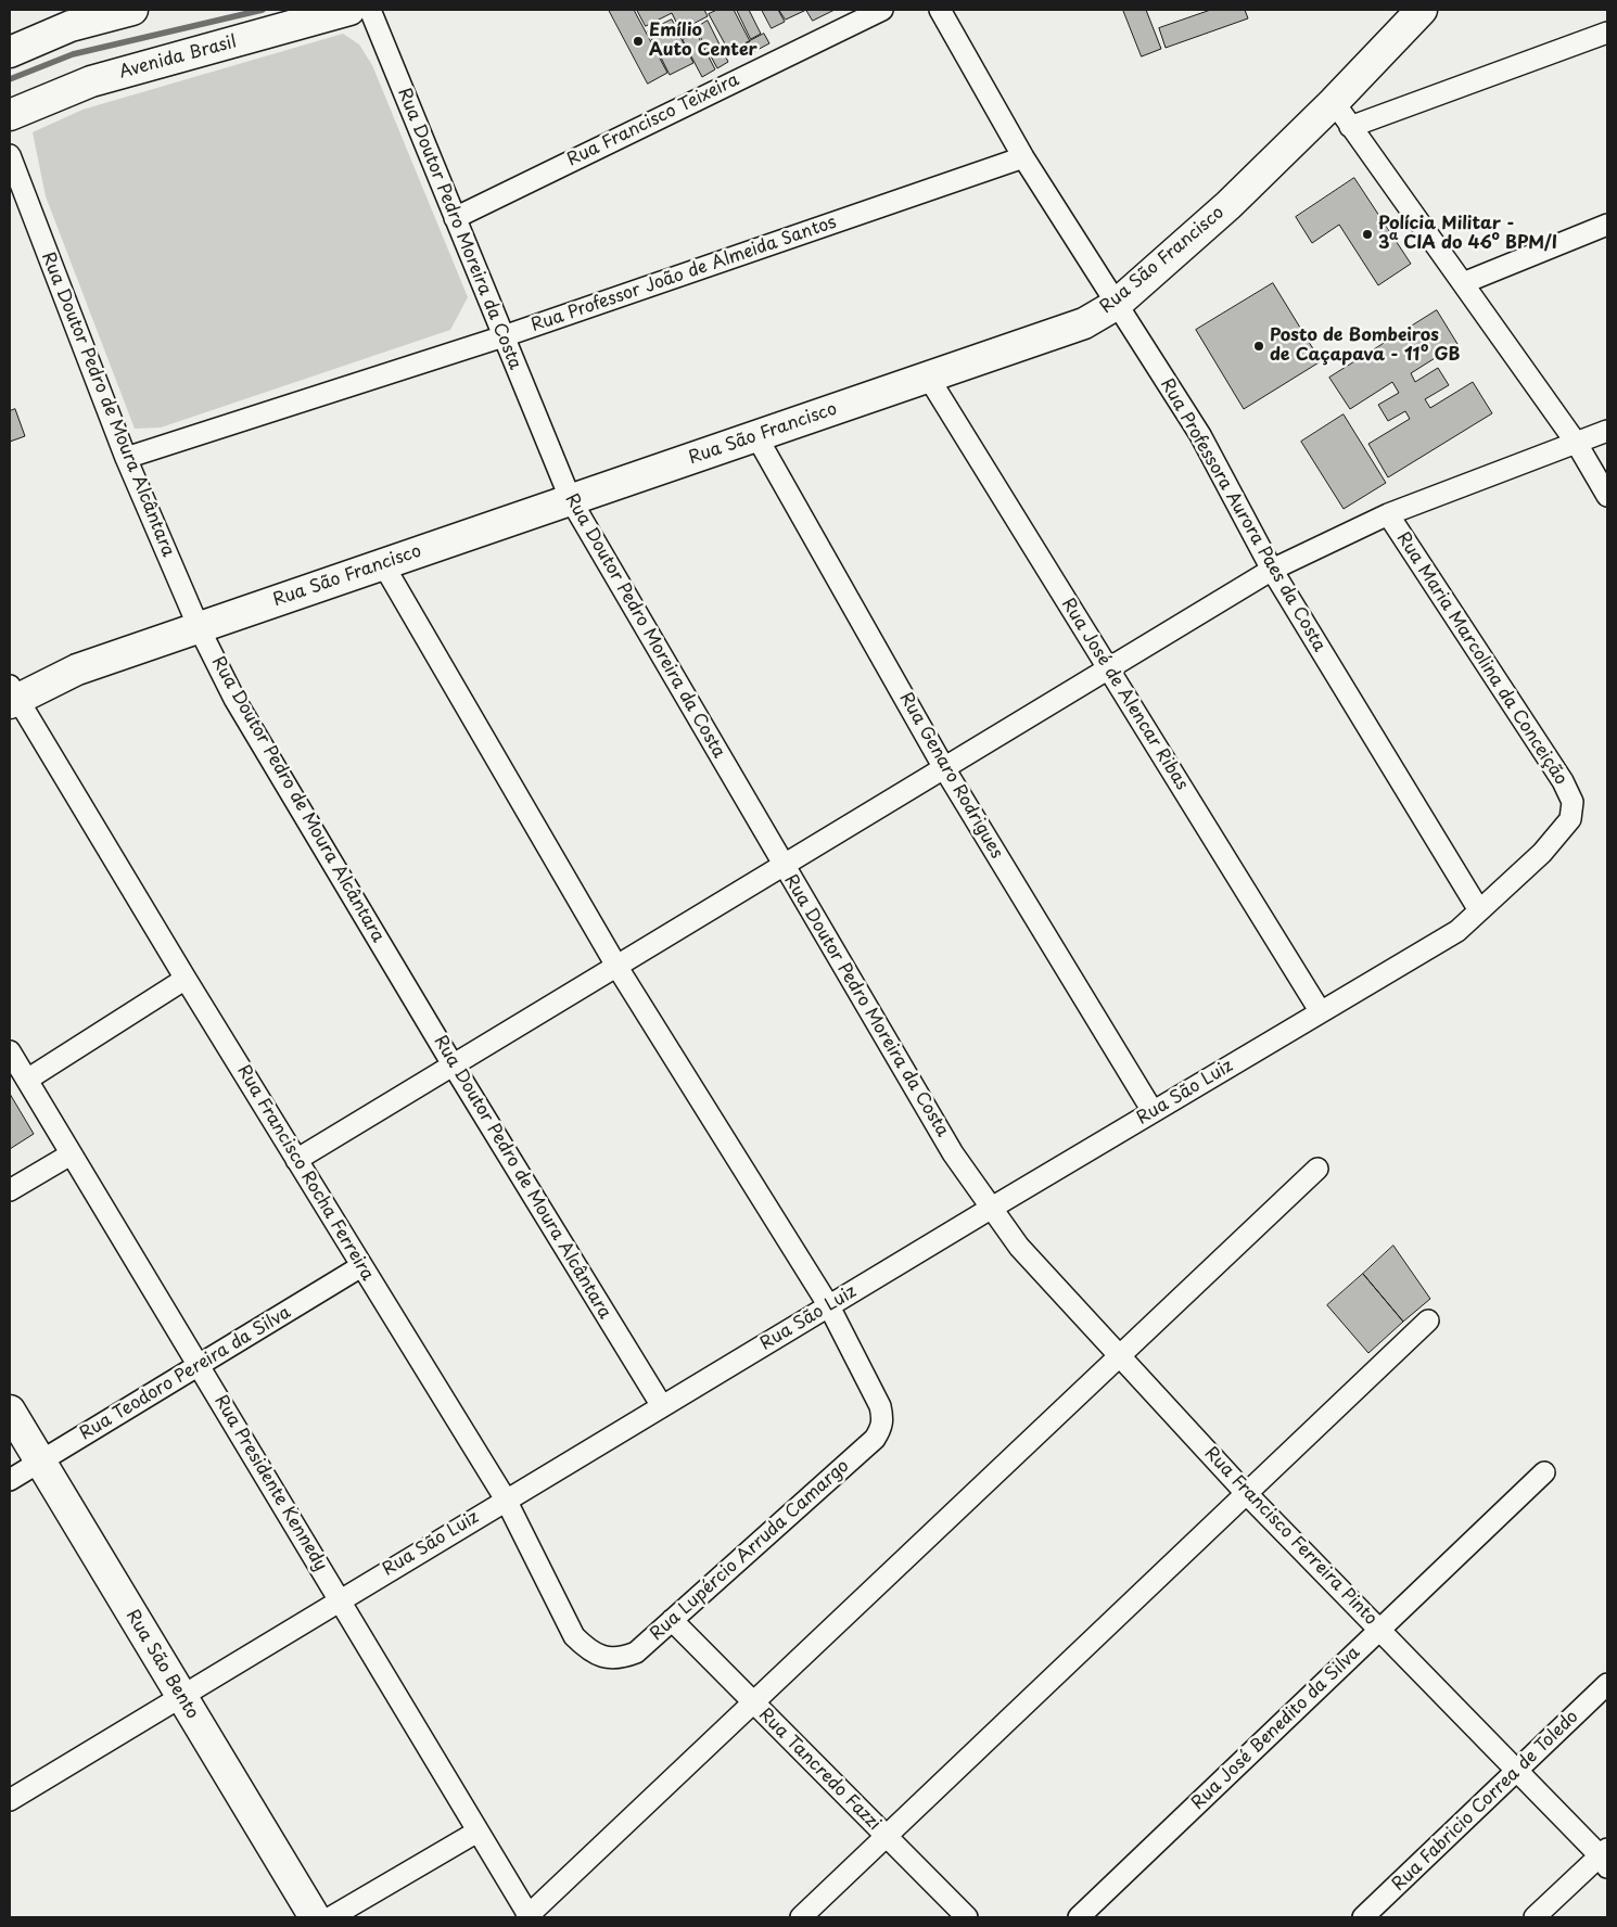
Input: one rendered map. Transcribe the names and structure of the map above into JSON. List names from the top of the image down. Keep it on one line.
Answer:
{"streets":{"street":["Avenida Brasil","Rua Francisco Teixeira","Rua Doutor Pedro Moreira da Costa","Rua São Francisco","Rua Professor João de Almeida Santos","Rua Doutor Pedro de Moura Alcântara","Rua Professora Aurora Paes da Costa","Rua Maria Marcolina da Conceição","Rua José de Alencar Ribas","Rua Genaro Rodrigues","Rua São Luiz","Rua Francisco Rocha Ferreira","Rua Teodoro Pereira da Silva","Rua Presidente Kennedy","Rua Francisco Ferreira Pinto","Rua Lupércio Arruda Camargo","Rua São Bento","Rua José Benedito da Silva","Rua Tancredo Fazzi","Rua Fabricio Correa de Toledo"]},"crossings":[["Rua Francisco Teixeira","Rua Doutor Pedro Moreira da Costa"],["Rua Doutor Pedro Moreira da Costa","Rua São Francisco"],["Rua Doutor Pedro Moreira da Costa","Rua Professor João de Almeida Santos"],["Rua Doutor Pedro Moreira da Costa","Rua São Luiz"],["Rua Doutor Pedro Moreira da Costa","Rua Francisco Ferreira Pinto"],["Rua São Francisco","Rua Doutor Pedro de Moura Alcântara"],["Rua São Francisco","Rua Professora Aurora Paes da Costa"],["Rua São Francisco","Rua José de Alencar Ribas"],["Rua São Francisco","Rua Genaro Rodrigues"],["Rua São Francisco","Rua Francisco Rocha Ferreira"],["Rua Professor João de Almeida Santos","Rua Doutor Pedro de Moura Alcântara"],["Rua Professor João de Almeida Santos","Rua Professora Aurora Paes da Costa"],["Rua Doutor Pedro de Moura Alcântara","Rua São Luiz"],["Rua Professora Aurora Paes da Costa","Rua São Luiz"],["Rua Maria Marcolina da Conceição","Rua São Luiz"],["Rua José de Alencar Ribas","Rua São Luiz"],["Rua Genaro Rodrigues","Rua São Luiz"],["Rua São Luiz","Rua Francisco Rocha Ferreira"],["Rua São Luiz","Rua Presidente Kennedy"],["Rua São Luiz","Rua Francisco Ferreira Pinto"],["Rua São Luiz","Rua Lupércio Arruda Camargo"],["Rua São Luiz","Rua São Bento"],["Rua Francisco Rocha Ferreira","Rua Teodoro Pereira da Silva"],["Rua Francisco Rocha Ferreira","Rua Lupércio Arruda Camargo"],["Rua Teodoro Pereira da Silva","Rua Presidente Kennedy"],["Rua Teodoro Pereira da Silva","Rua São Bento"],["Rua Francisco Ferreira Pinto","Rua José Benedito da Silva"],["Rua Francisco Ferreira Pinto","Rua Fabricio Correa de Toledo"],["Rua Lupércio Arruda Camargo","Rua Tancredo Fazzi"]],"places":["Emílio Auto Center","Polícia Militar - 3ª CIA do 46º BPM/I","Posto de Bombeiros de Caçapava - 11º GB"]}
